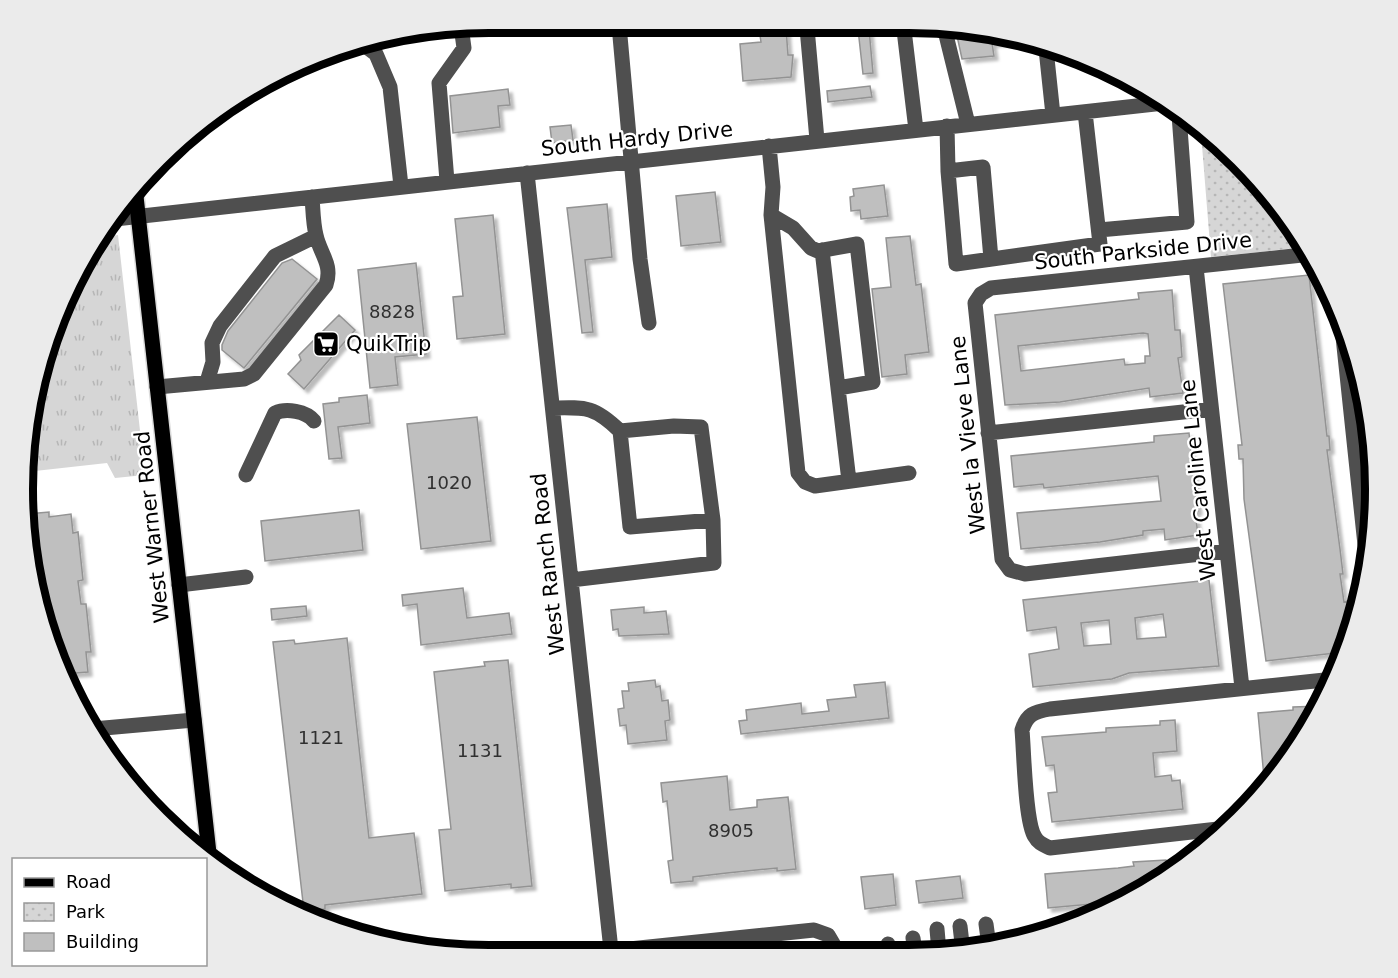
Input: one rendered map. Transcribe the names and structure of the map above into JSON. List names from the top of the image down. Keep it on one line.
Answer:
{"streets":{"main road":["West Warner Road"],"street":["South Hardy Drive","South Parkside Drive","West la Vieve Lane","West Caroline Lane","West Ranch Road"]},"crossings":[["South Hardy Drive","West Warner Road"],["South Hardy Drive","West Ranch Road"],["South Parkside Drive","West la Vieve Lane"],["South Parkside Drive","West Caroline Lane"],["West la Vieve Lane","West Caroline Lane"]],"places":{"supermarket":["QuikTrip"]},"house_numbers":["8828","1020","1121","1131","8905"],"legend":["Road","Park","Building"]}
